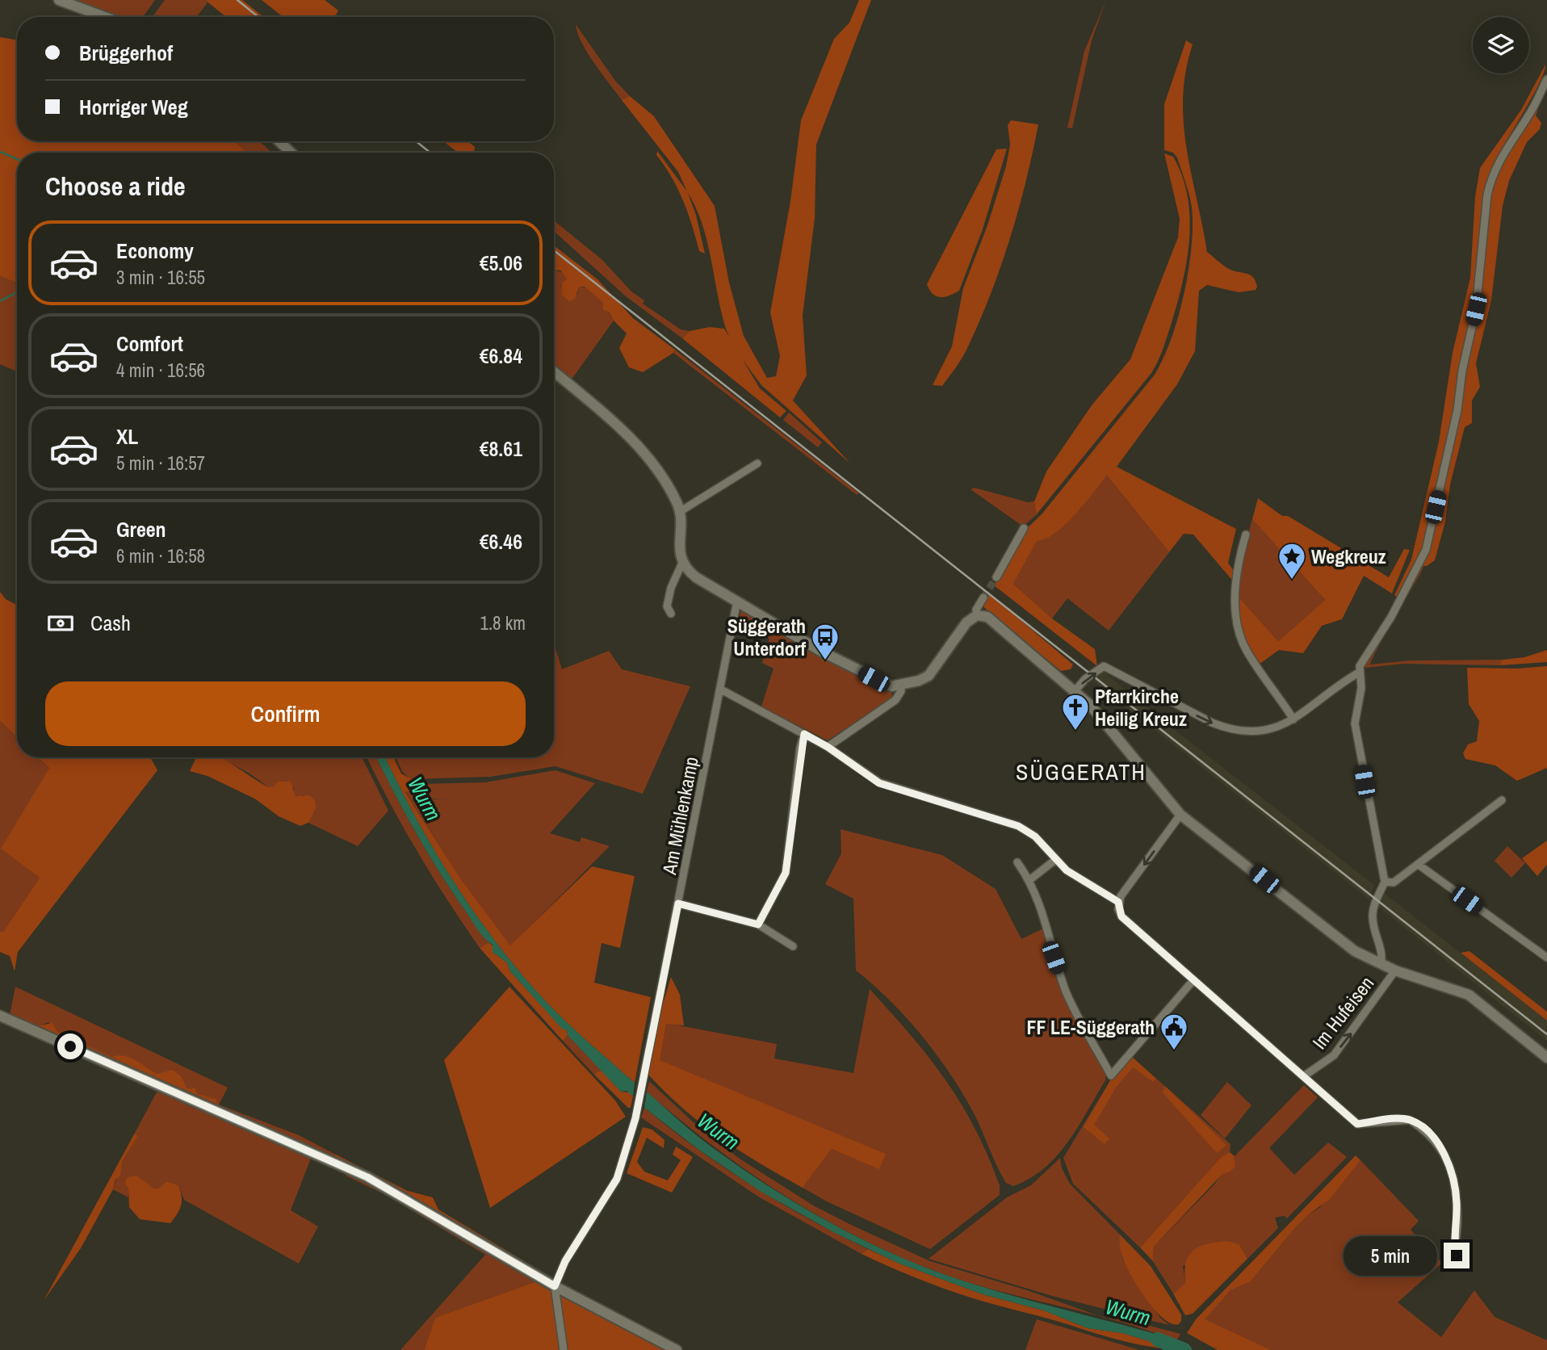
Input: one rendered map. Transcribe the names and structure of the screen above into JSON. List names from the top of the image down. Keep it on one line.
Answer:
{"streets":{"street":["Am Mühlenkamp","Im Hufeisen"]},"one_way":["Im Hufeisen"],"districts":["SÜGGERATH"],"water":["Wurm"],"places":{"place":["Wegkreuz"],"bus stop":["Süggerath Unterdorf"],"church":["Pfarrkirche Heilig Kreuz"],"public building":["FF LE-Süggerath"]},"page":{"banner":["Brüggerhof","Horriger Weg"],"heading":"Choose a ride","list":[{"name":"Economy","note":"3 min · 16:55","value":"€5.06"},{"name":"Comfort","note":"4 min · 16:56","value":"€6.84"},{"name":"XL","note":"5 min · 16:57","value":"€8.61"},{"name":"Green","note":"6 min · 16:58","value":"€6.46"}],"pay":["Cash","1.8 km"],"buttons":"Confirm","bubble":"5 min"}}
